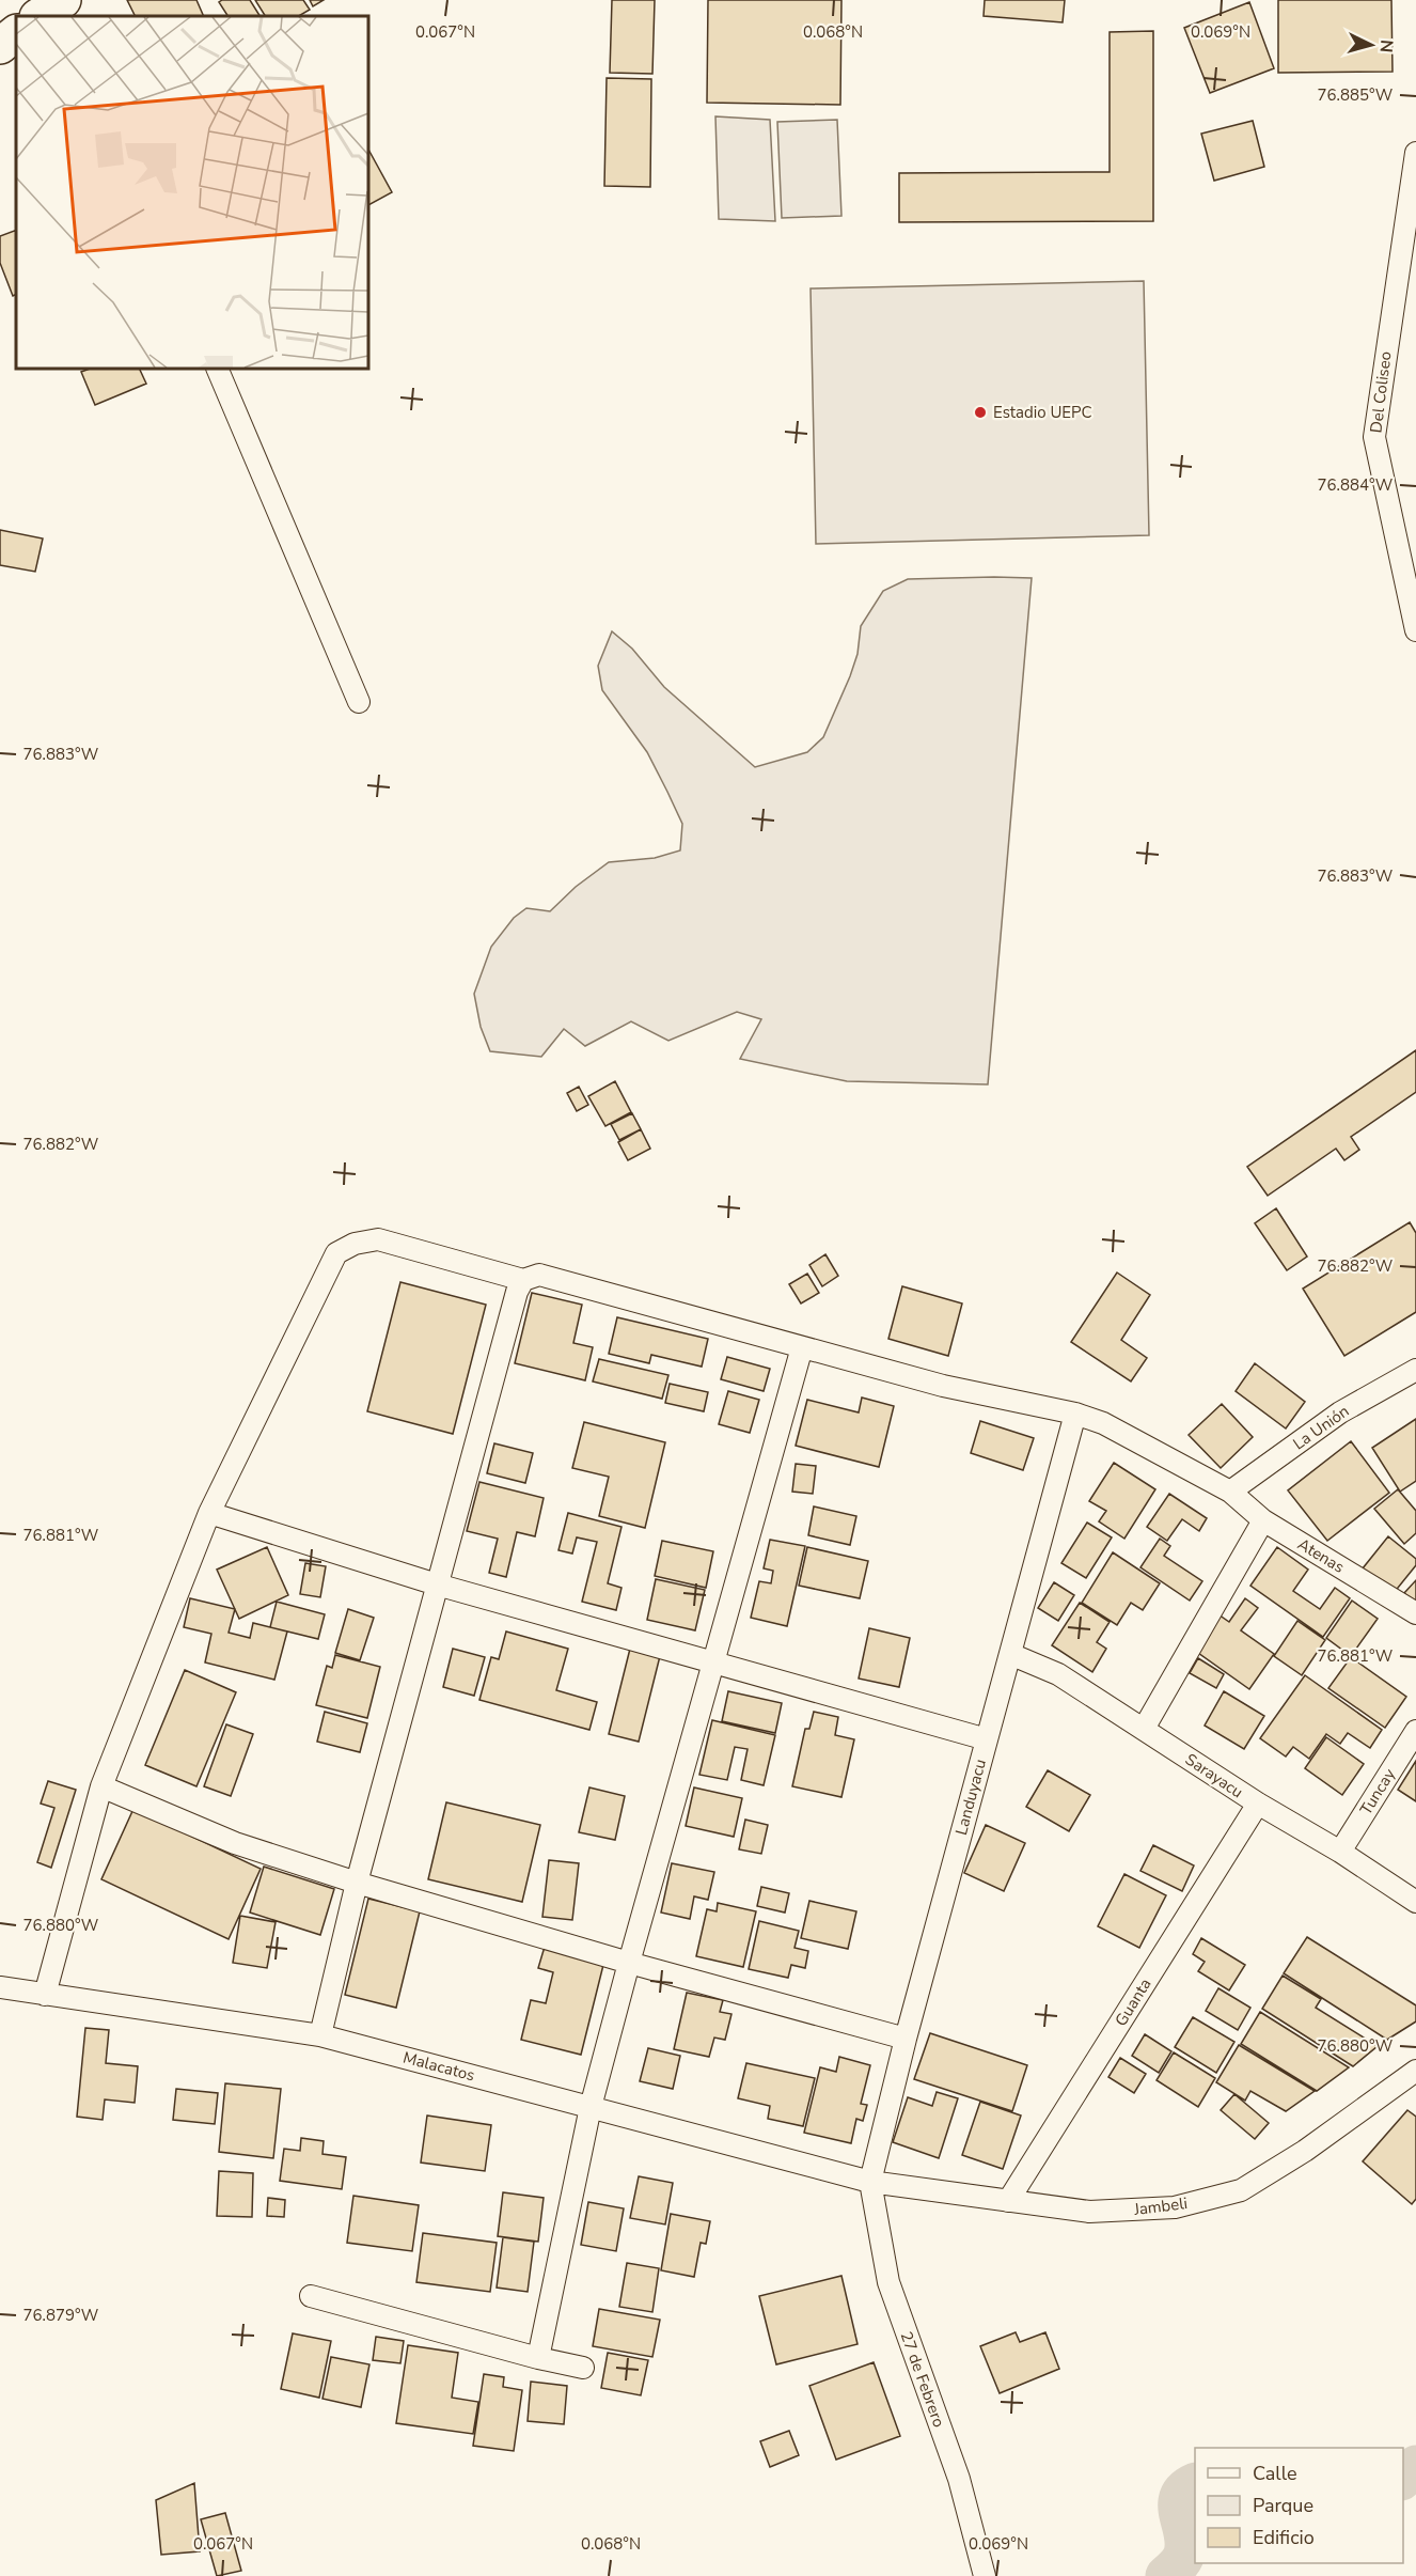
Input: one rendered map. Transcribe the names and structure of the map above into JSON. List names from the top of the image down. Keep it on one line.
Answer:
{"streets":{"street":["Del Coliseo","La Unión","Atenas","Sarayacu","Tuncay","Landuyacu","Guanta","Malacatos","Jambeli","27 de Febrero"]},"crossings":[["La Unión","Atenas"],["Atenas","Landuyacu"],["Atenas","Malacatos"],["Sarayacu","Tuncay"],["Sarayacu","Landuyacu"],["Sarayacu","Guanta"],["Landuyacu","Malacatos"],["Landuyacu","Jambeli"],["Landuyacu","27 de Febrero"],["Guanta","Jambeli"],["Malacatos","Jambeli"],["Malacatos","27 de Febrero"],["Jambeli","27 de Febrero"]],"places":["Estadio UEPC"],"legend":["Calle","Parque","Edificio"],"north":"right","coordinates":["0.069°N","0.067°N","0.068°N","76.885°W","76.884°W","76.883°W","76.882°W","76.881°W","76.880°W","76.879°W"]}
